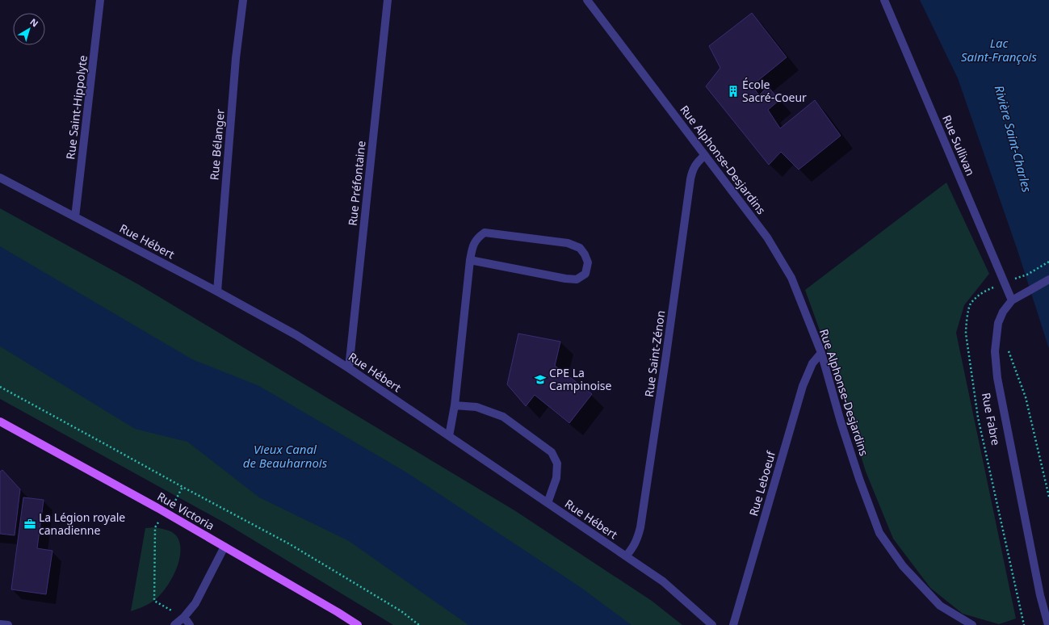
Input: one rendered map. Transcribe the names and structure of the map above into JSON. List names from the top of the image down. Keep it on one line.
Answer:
{"streets":{"main road":["Rue Victoria"],"street":["Rue Saint-Hippolyte","Rue Bélanger","Rue Sullivan","Rue Alphonse-Desjardins","Rue Préfontaine","Rue Hébert","Rue Saint-Zénon","Rue Fabre","Rue Leboeuf"]},"crossings":[["Rue Saint-Hippolyte","Rue Hébert"],["Rue Bélanger","Rue Hébert"],["Rue Sullivan","Rue Fabre"],["Rue Alphonse-Desjardins","Rue Saint-Zénon"],["Rue Alphonse-Desjardins","Rue Leboeuf"],["Rue Préfontaine","Rue Hébert"],["Rue Hébert","Rue Saint-Zénon"]],"water":["Lac Saint-François","Rivière Saint-Charles","Vieux Canal de Beauharnois"],"places":{"building":["École Sacré-Coeur"],"school or university":["CPE La Campinoise"],"office":["La Légion royale canadienne"]},"north":"top right"}
